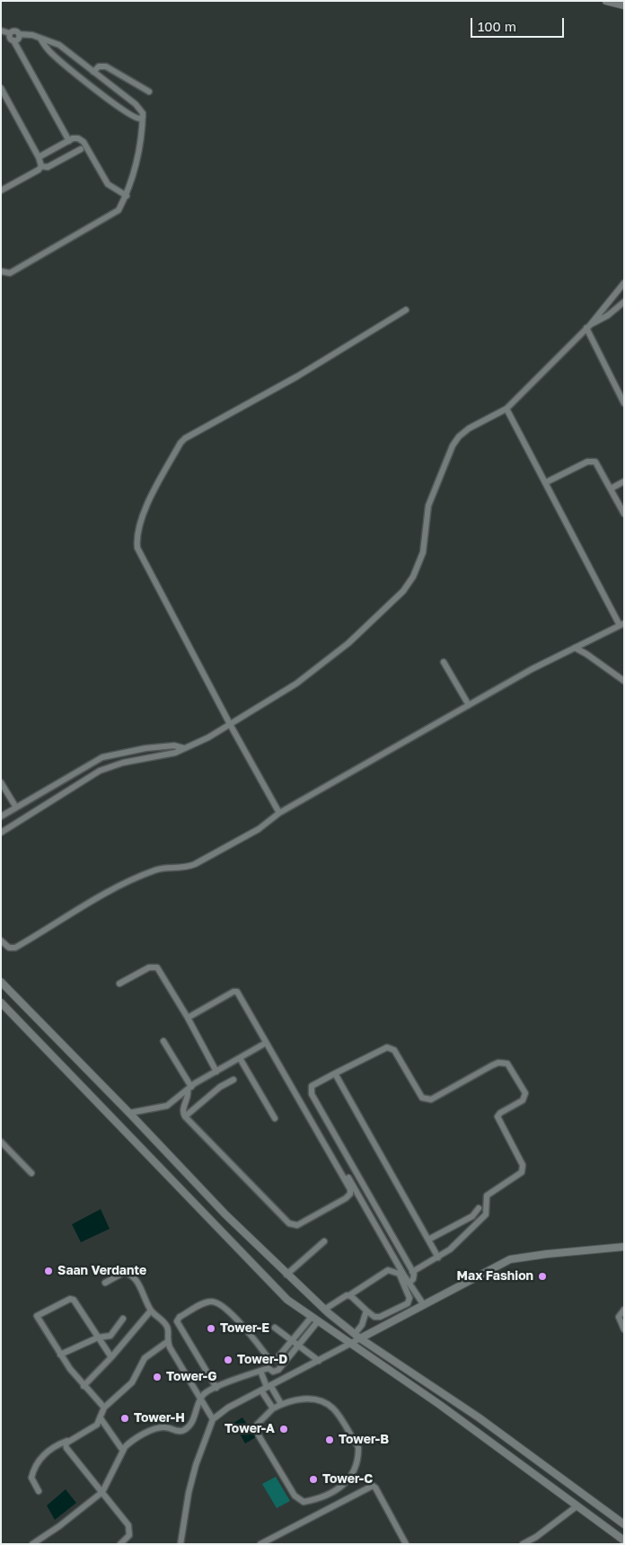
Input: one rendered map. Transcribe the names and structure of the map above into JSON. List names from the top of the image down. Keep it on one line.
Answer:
{"places":["Saan Verdante","Max Fashion","Tower-E","Tower-D","Tower-G","Tower-H","Tower-A","Tower-B","Tower-C"],"scale_bar":"100 m"}
